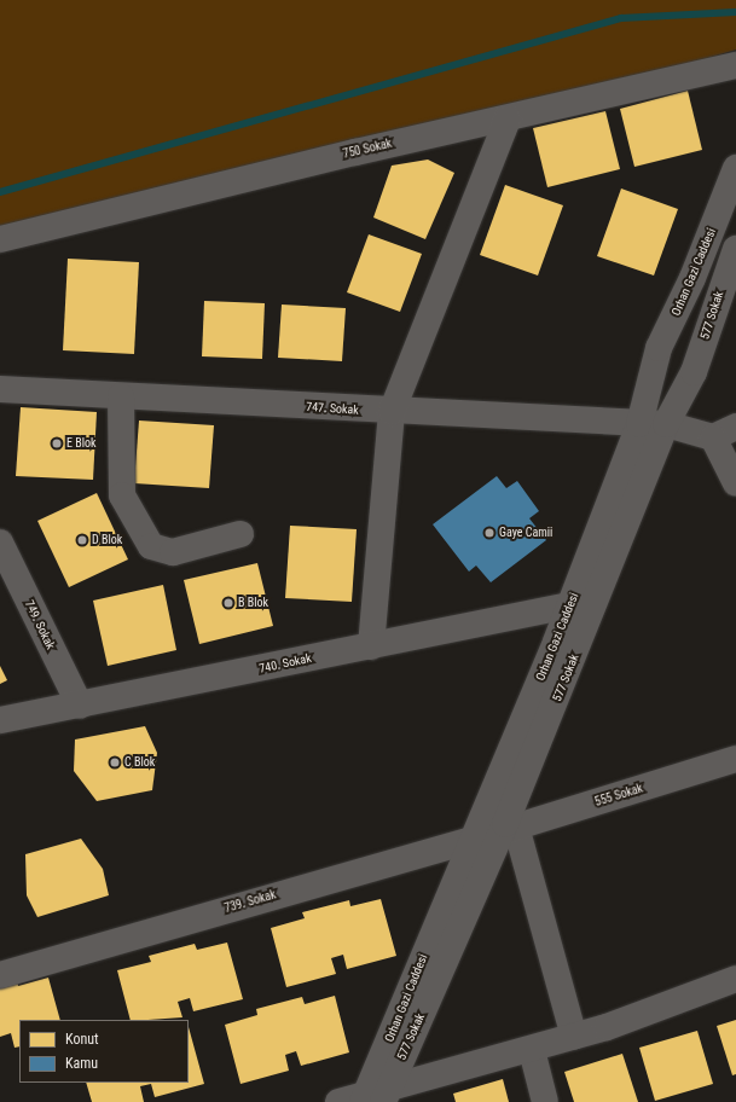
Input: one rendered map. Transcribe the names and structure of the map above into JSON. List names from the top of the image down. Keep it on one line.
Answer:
{"streets":{"street":["750 Sokak","Orhan Gazi Caddesi","577 Sokak","747. Sokak","749. Sokak","740. Sokak","555 Sokak","739. Sokak"]},"crossings":[["Orhan Gazi Caddesi","577 Sokak"],["Orhan Gazi Caddesi","747. Sokak"],["Orhan Gazi Caddesi","740. Sokak"],["Orhan Gazi Caddesi","739. Sokak"],["577 Sokak","747. Sokak"],["577 Sokak","555 Sokak"],["577 Sokak","739. Sokak"],["749. Sokak","740. Sokak"],["555 Sokak","739. Sokak"]],"places":["E Blok","Gaye Camii","D Blok","B Blok","C Blok"],"legend":["Konut","Kamu"]}
